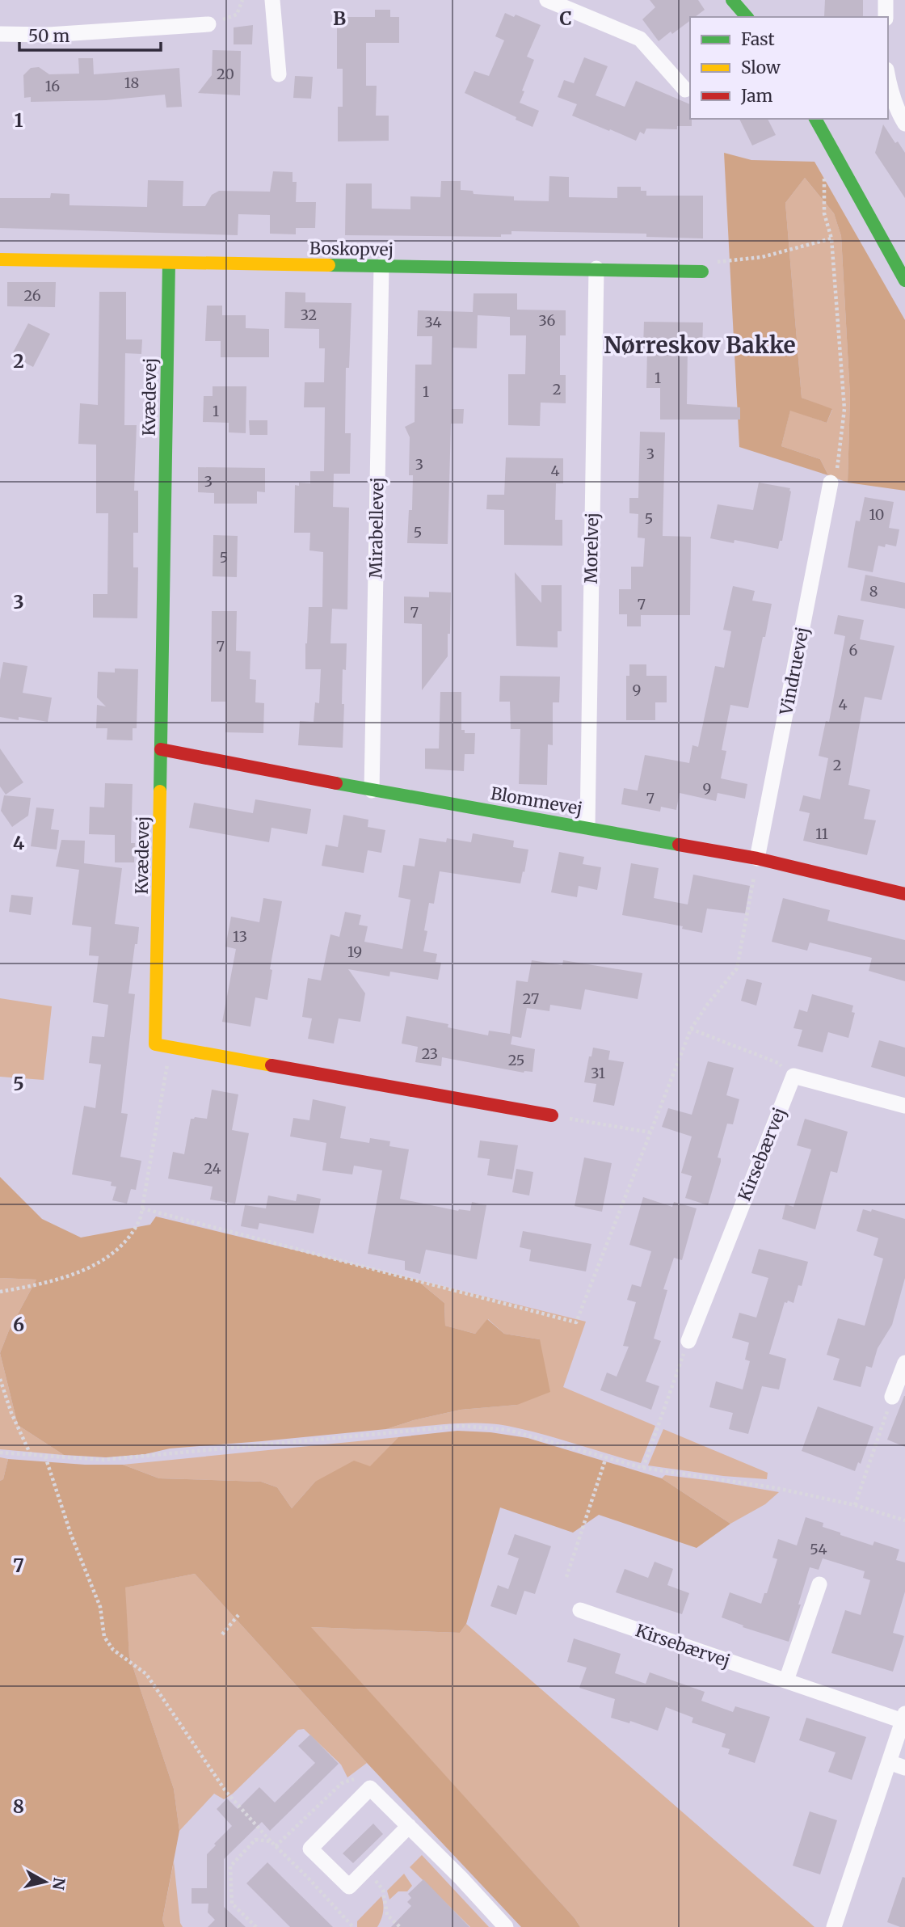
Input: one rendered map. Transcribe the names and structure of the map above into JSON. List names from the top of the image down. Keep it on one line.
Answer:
{"streets":{"street":["Boskopvej","Kvædevej","Mirabellevej","Morelvej","Vindruevej","Blommevej","Kirsebærvej"]},"crossings":[["Boskopvej","Kvædevej"],["Boskopvej","Mirabellevej"],["Boskopvej","Morelvej"],["Kvædevej","Blommevej"],["Mirabellevej","Blommevej"],["Morelvej","Blommevej"],["Vindruevej","Blommevej"]],"districts":["Nørreskov Bakke"],"house_numbers":["20","18","16","26","32","36","34","1","2","1","1","3","3","4","3","10","5","5","5","8","7","7","7","6","9","4","2","9","7","11","13","19","27","23","25","31","24","54"],"legend":["Fast","Slow","Jam"],"scale_bar":"50 m","north":"right","grid":{"columns":["B","C"],"rows":["1","2","3","4","5","6","7","8"]}}
